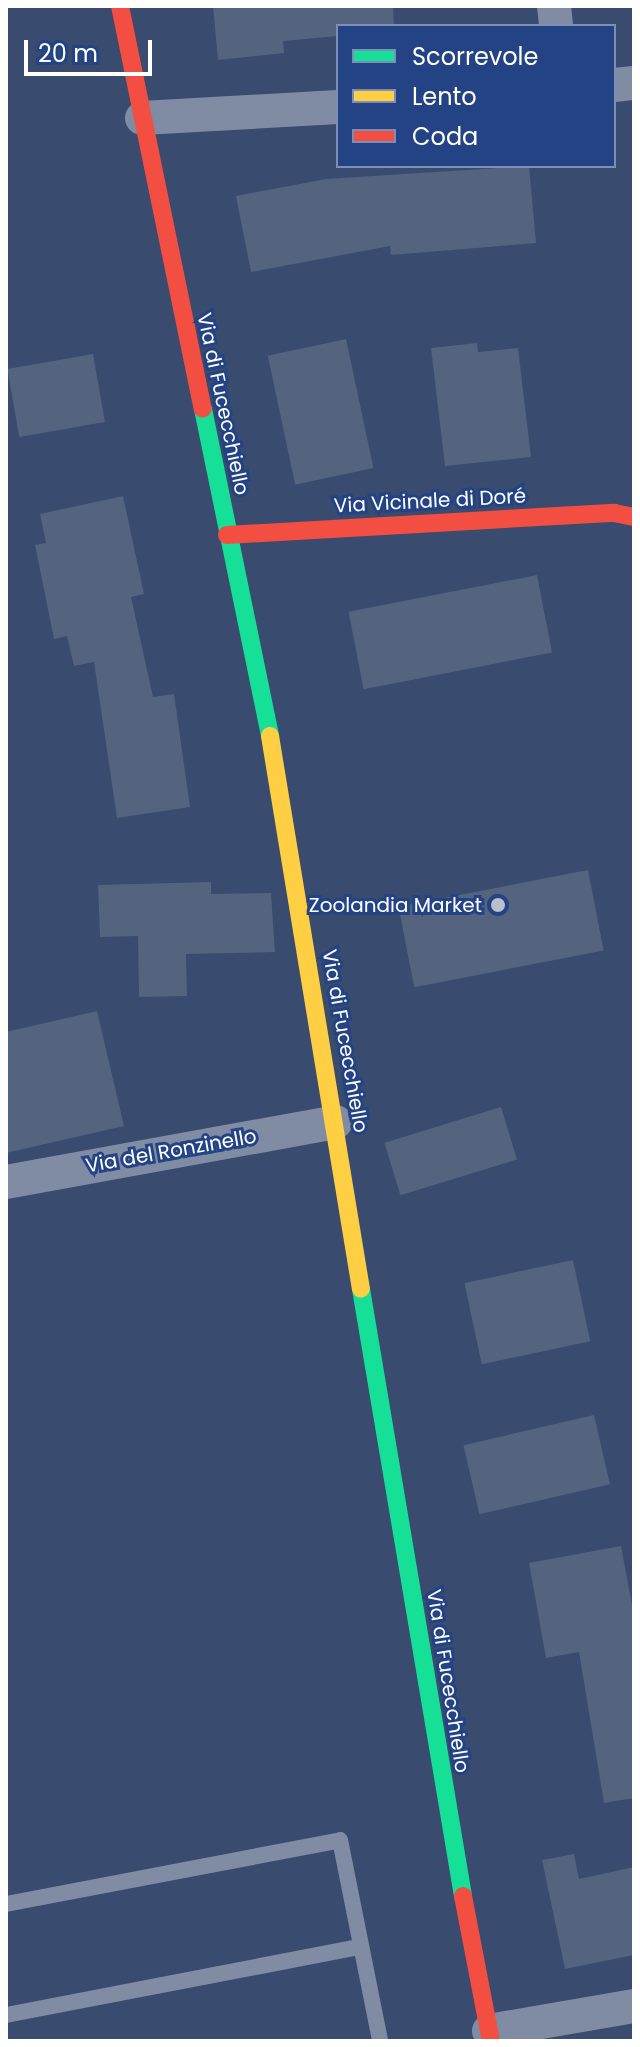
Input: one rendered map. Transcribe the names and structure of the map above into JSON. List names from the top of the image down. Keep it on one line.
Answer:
{"streets":{"main road":["Via di Fucecchiello","Via Vicinale di Doré"],"street":["Via del Ronzinello"]},"crossings":[["Via di Fucecchiello","Via Vicinale di Doré"],["Via di Fucecchiello","Via del Ronzinello"]],"places":["Zoolandia Market"],"legend":["Scorrevole","Lento","Coda"],"scale_bar":"20 m"}
